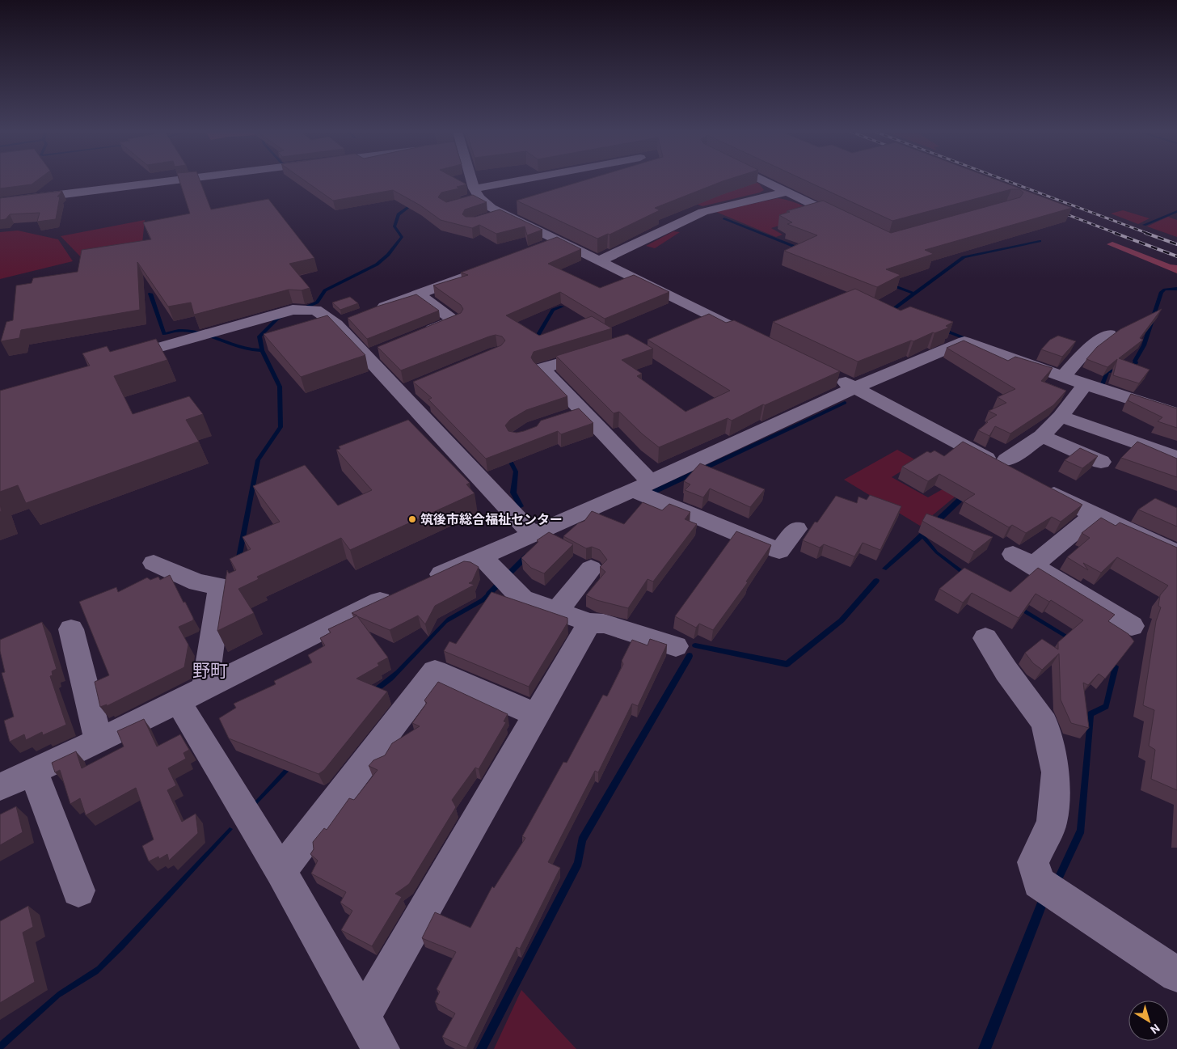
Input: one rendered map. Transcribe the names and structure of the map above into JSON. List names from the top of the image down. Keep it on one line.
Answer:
{"districts":["野町"],"places":["筑後市総合福祉センター"],"north":"bottom right"}
